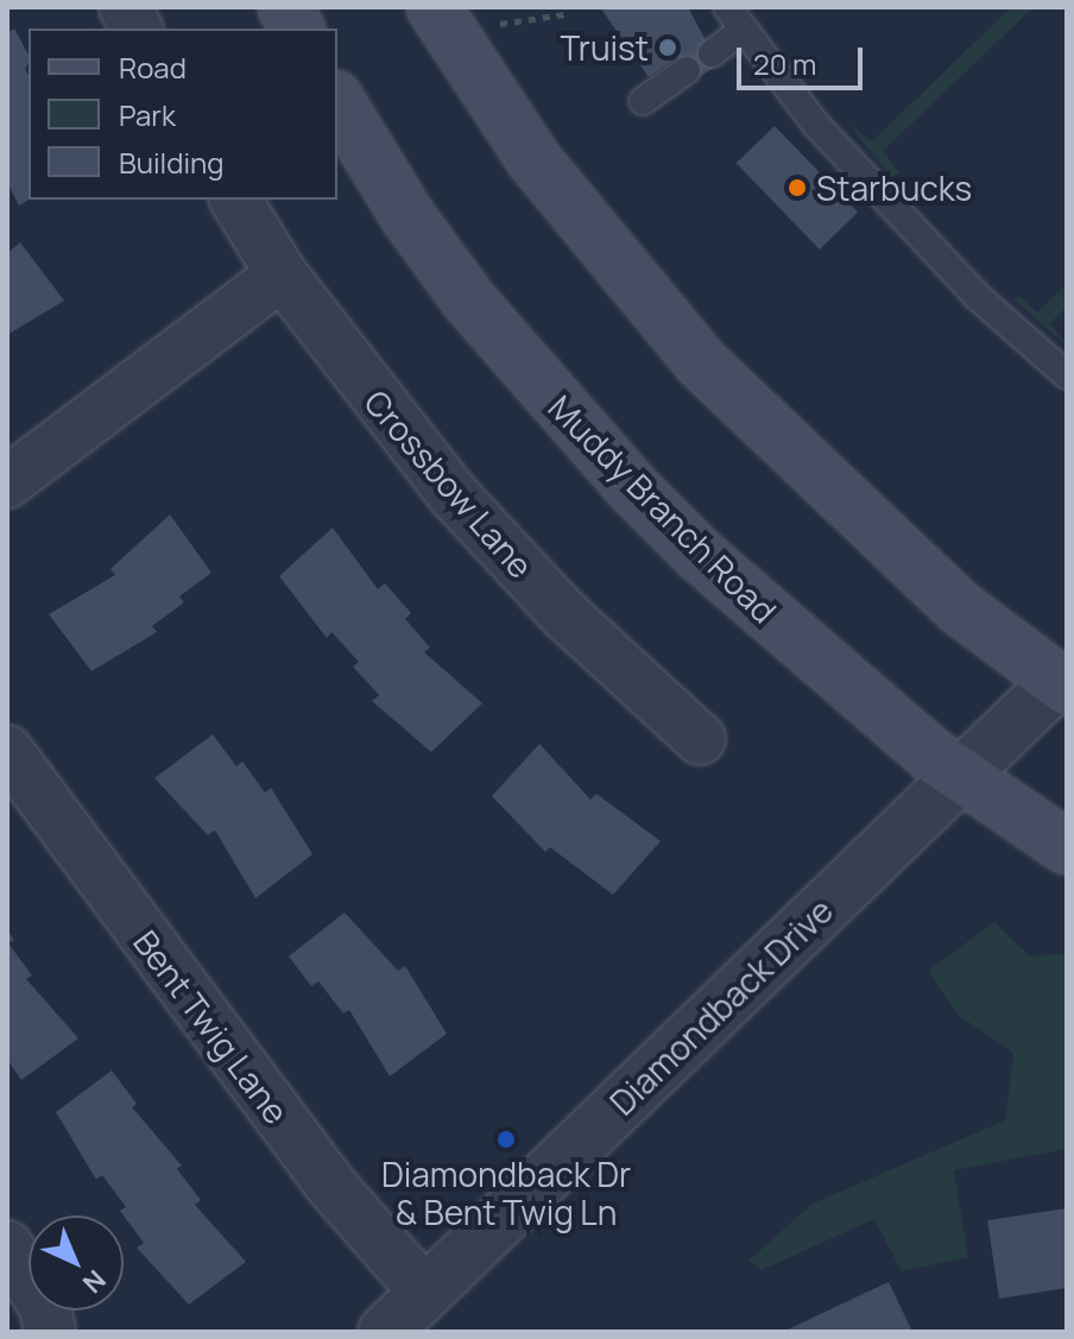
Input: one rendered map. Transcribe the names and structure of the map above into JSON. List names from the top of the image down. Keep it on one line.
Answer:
{"streets":{"main road":["Muddy Branch Road"],"street":["Crossbow Lane","Diamondback Drive","Bent Twig Lane"]},"crossings":[["Muddy Branch Road","Diamondback Drive"],["Diamondback Drive","Bent Twig Lane"]],"places":["Truist","Starbucks","Diamondback Dr & Bent Twig Ln"],"legend":["Road","Park","Building"],"scale_bar":"20 m","north":"bottom right"}
